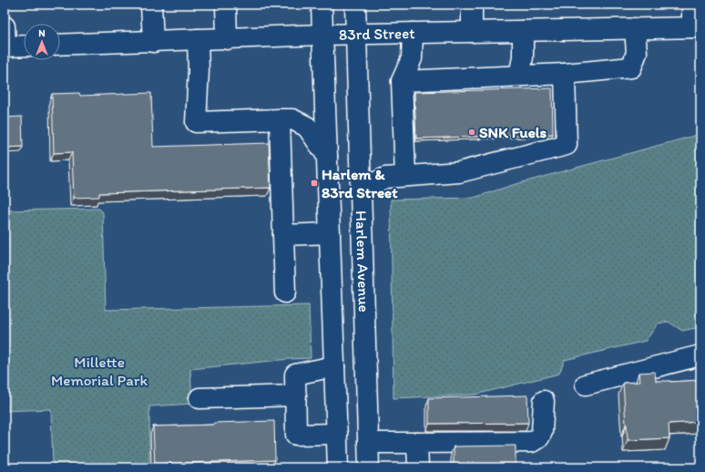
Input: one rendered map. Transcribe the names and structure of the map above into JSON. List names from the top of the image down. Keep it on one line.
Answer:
{"streets":{"main road":["83rd Street","Harlem Avenue"]},"crossings":[["83rd Street","Harlem Avenue"]],"parks":["Millette Memorial Park"],"places":{"other":["SNK Fuels"],"transit":["Harlem & 83rd Street"]},"north":"top"}
